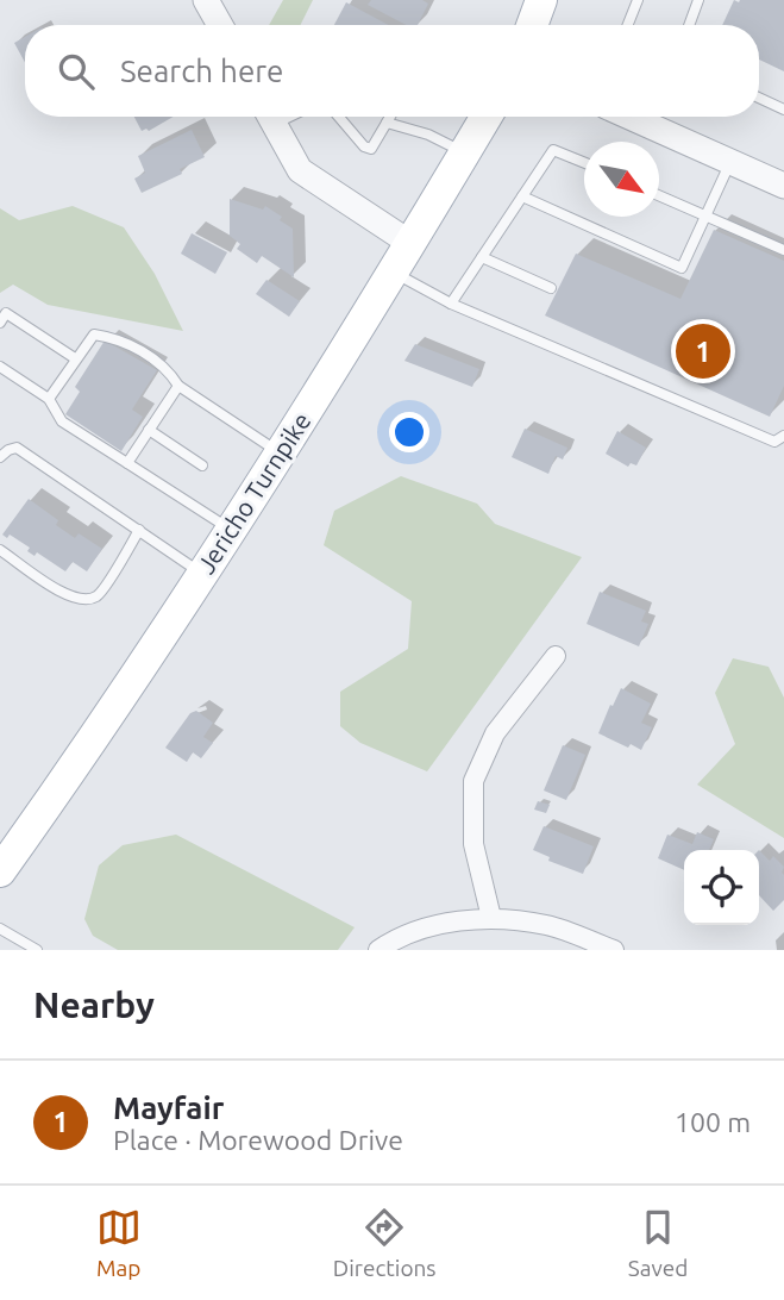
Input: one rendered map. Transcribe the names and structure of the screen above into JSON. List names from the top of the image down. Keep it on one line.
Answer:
{"streets":{"main road":["Jericho Turnpike"]},"north":"bottom right","page":{"search":"Search here","pins":"1","heading":"Nearby","list":[{"mark":"1","name":"Mayfair","note":"Place · Morewood Drive","value":"100 m"}],"nav":["Map","Directions","Saved"]}}
